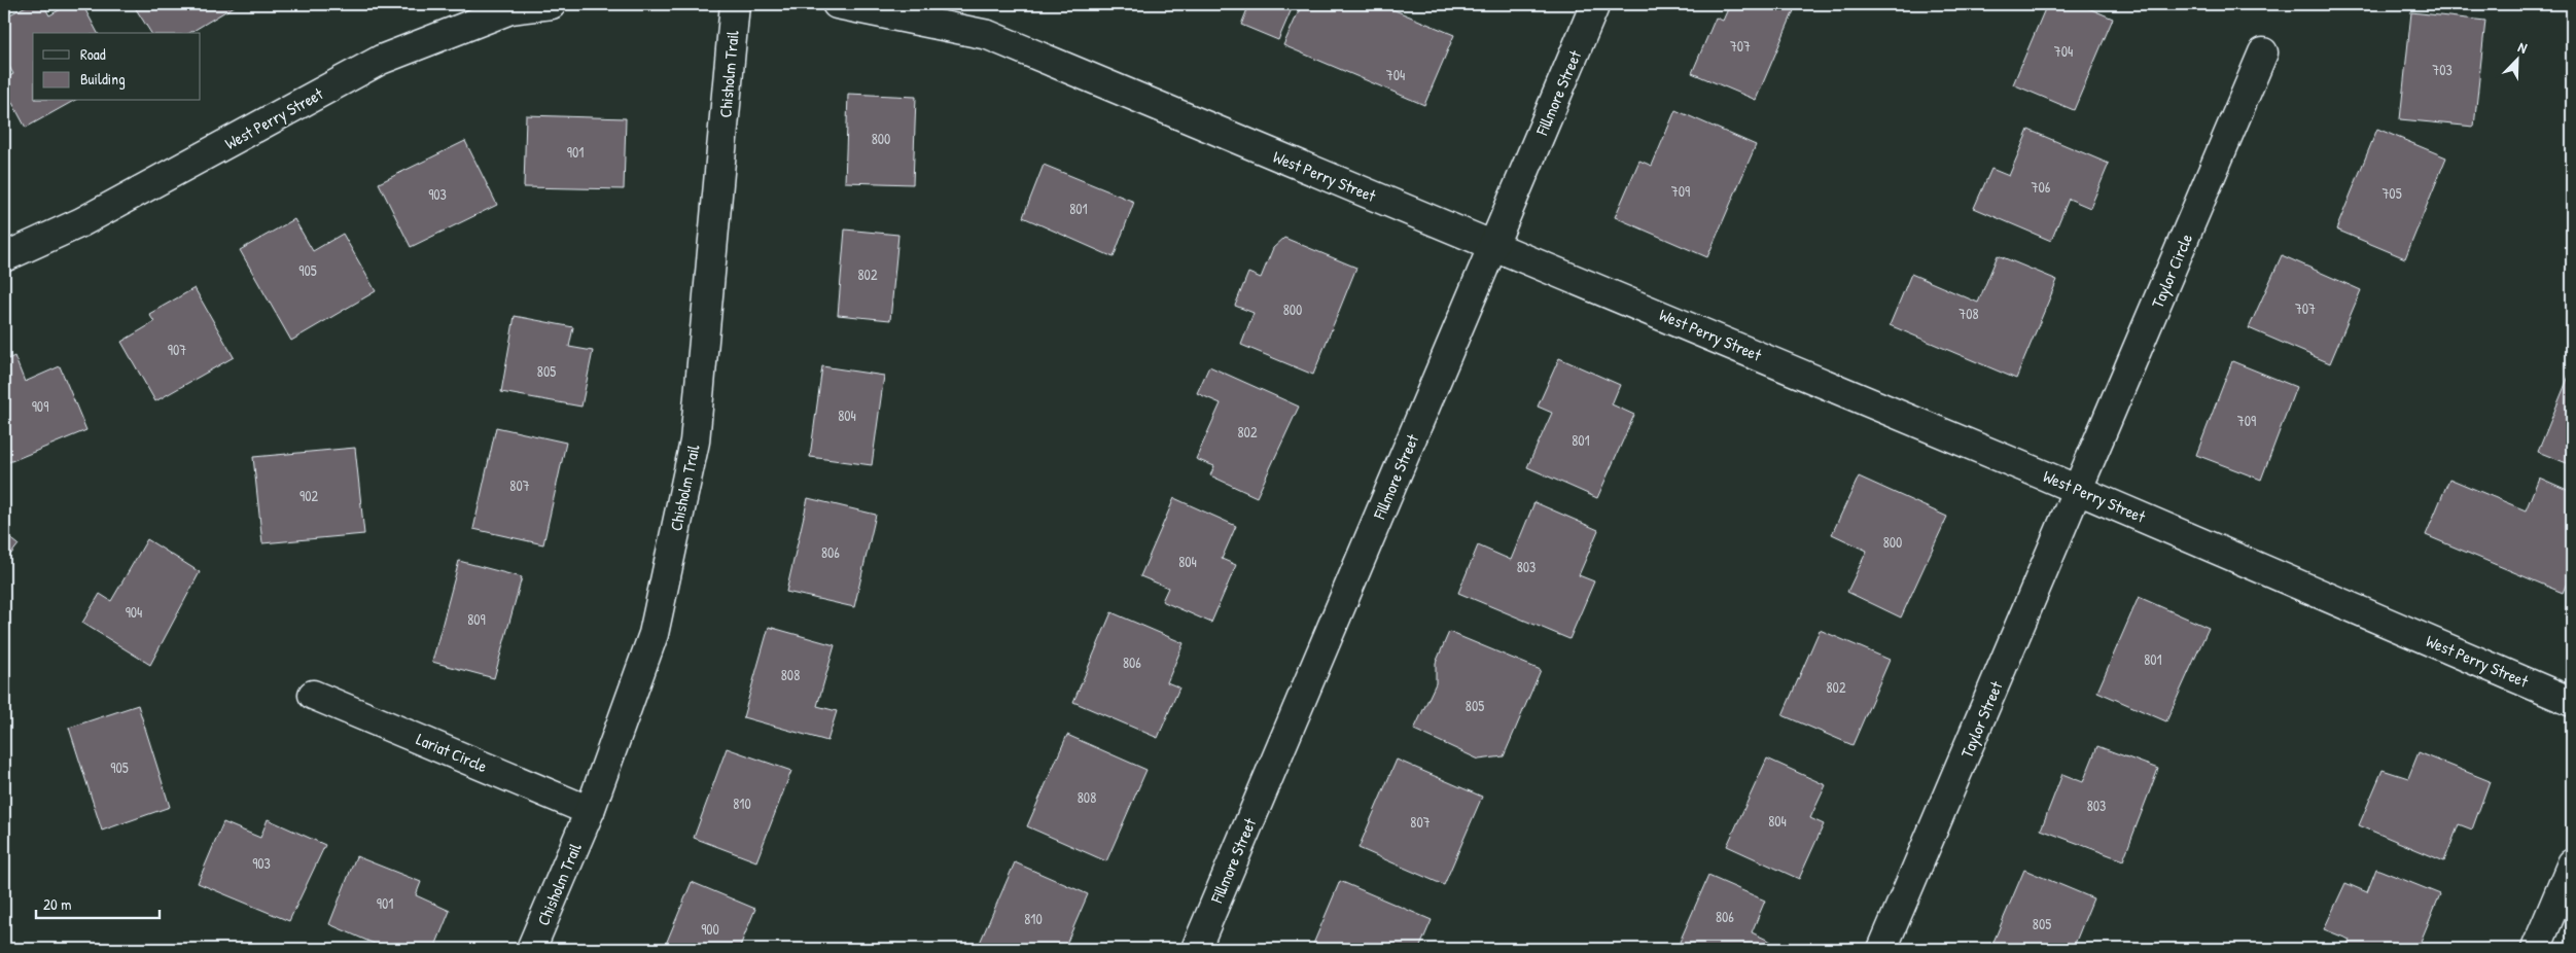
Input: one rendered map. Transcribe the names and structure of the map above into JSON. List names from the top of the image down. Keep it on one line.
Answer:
{"streets":{"street":["Chisholm Trail","Fillmore Street","West Perry Street","Taylor Circle","Taylor Street","Lariat Circle"]},"crossings":[["Chisholm Trail","Lariat Circle"],["Fillmore Street","West Perry Street"],["West Perry Street","Taylor Circle"],["West Perry Street","Taylor Street"],["Taylor Circle","Taylor Street"]],"house_numbers":["707","704","703","704","800","901","706","709","705","903","801","905","802","707","800","708","907","805","909","804","709","802","801","807","902","800","806","804","803","904","809","801","806","808","802","805","905","808","810","803","804","807","903","901","806","810","805","900"],"legend":["Road","Building"],"scale_bar":"20 m","north":"top right"}
